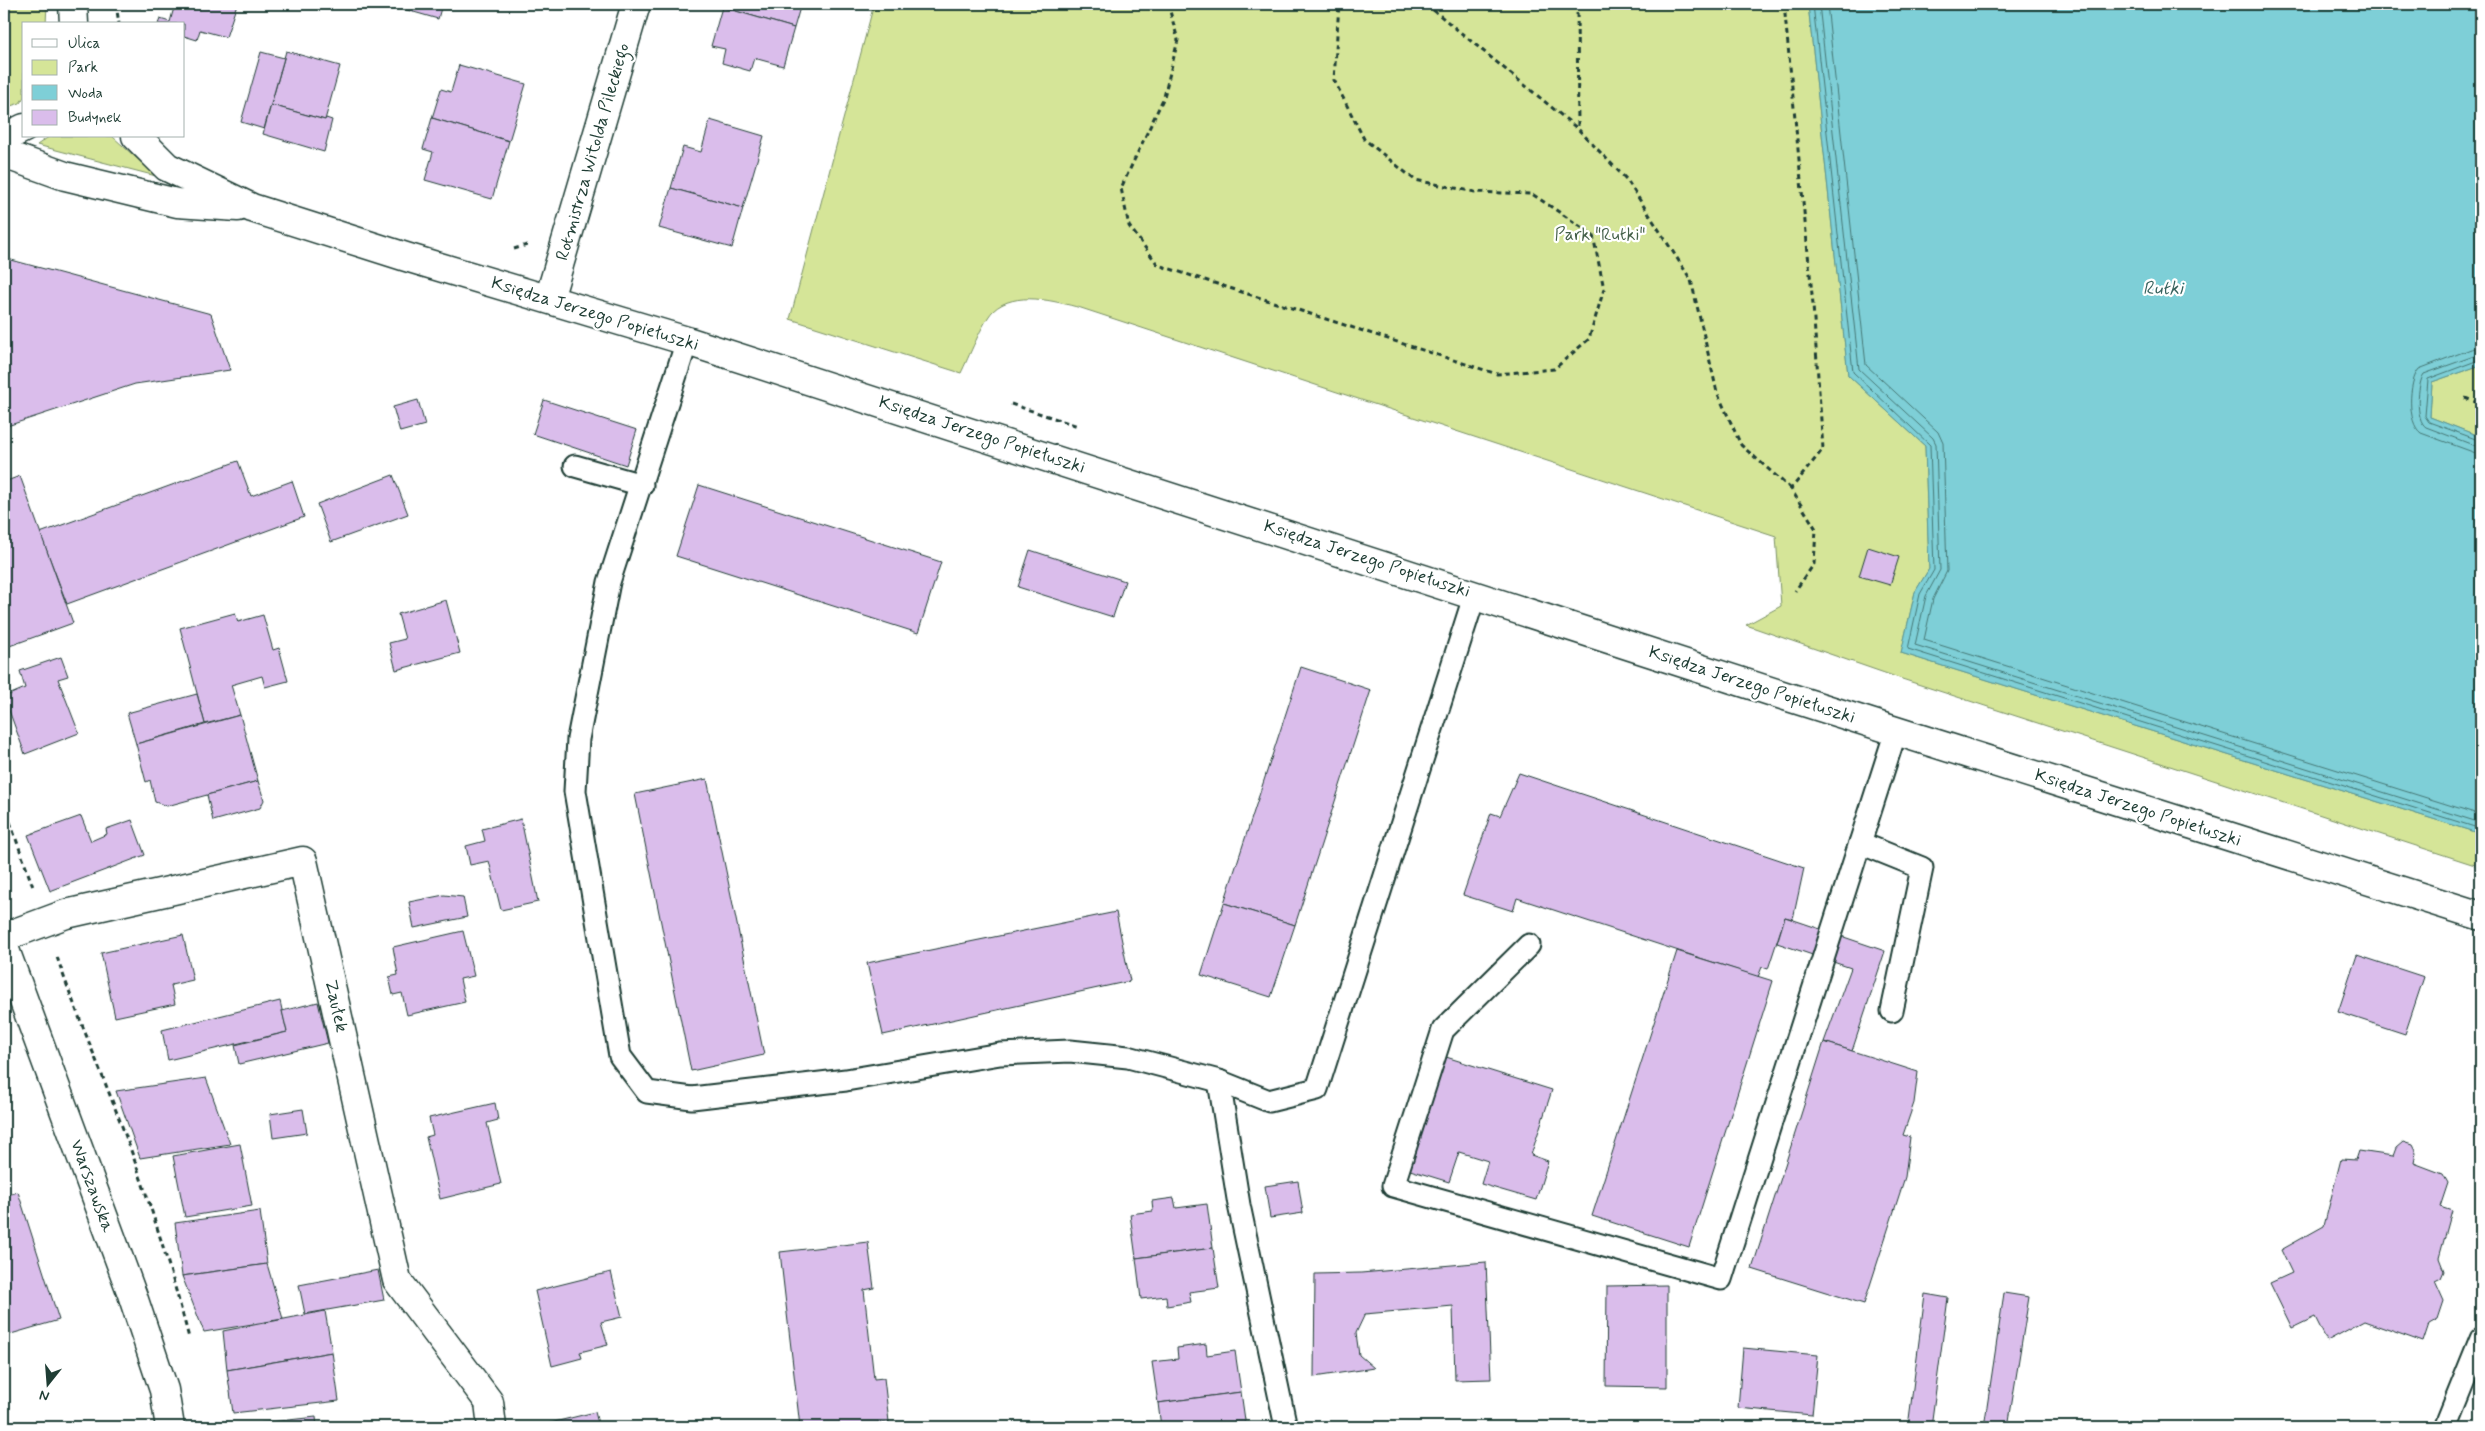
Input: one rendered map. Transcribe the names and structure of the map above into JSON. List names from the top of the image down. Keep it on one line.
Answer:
{"streets":{"street":["Rotmistrza Witolda Pileckiego","Księdza Jerzego Popiełuszki","Zaułek","Warszawska"]},"crossings":[["Rotmistrza Witolda Pileckiego","Księdza Jerzego Popiełuszki"]],"water":["Rutki"],"parks":["Park \"Rutki\""],"legend":["Ulica","Park","Woda","Budynek"],"north":"bottom"}
